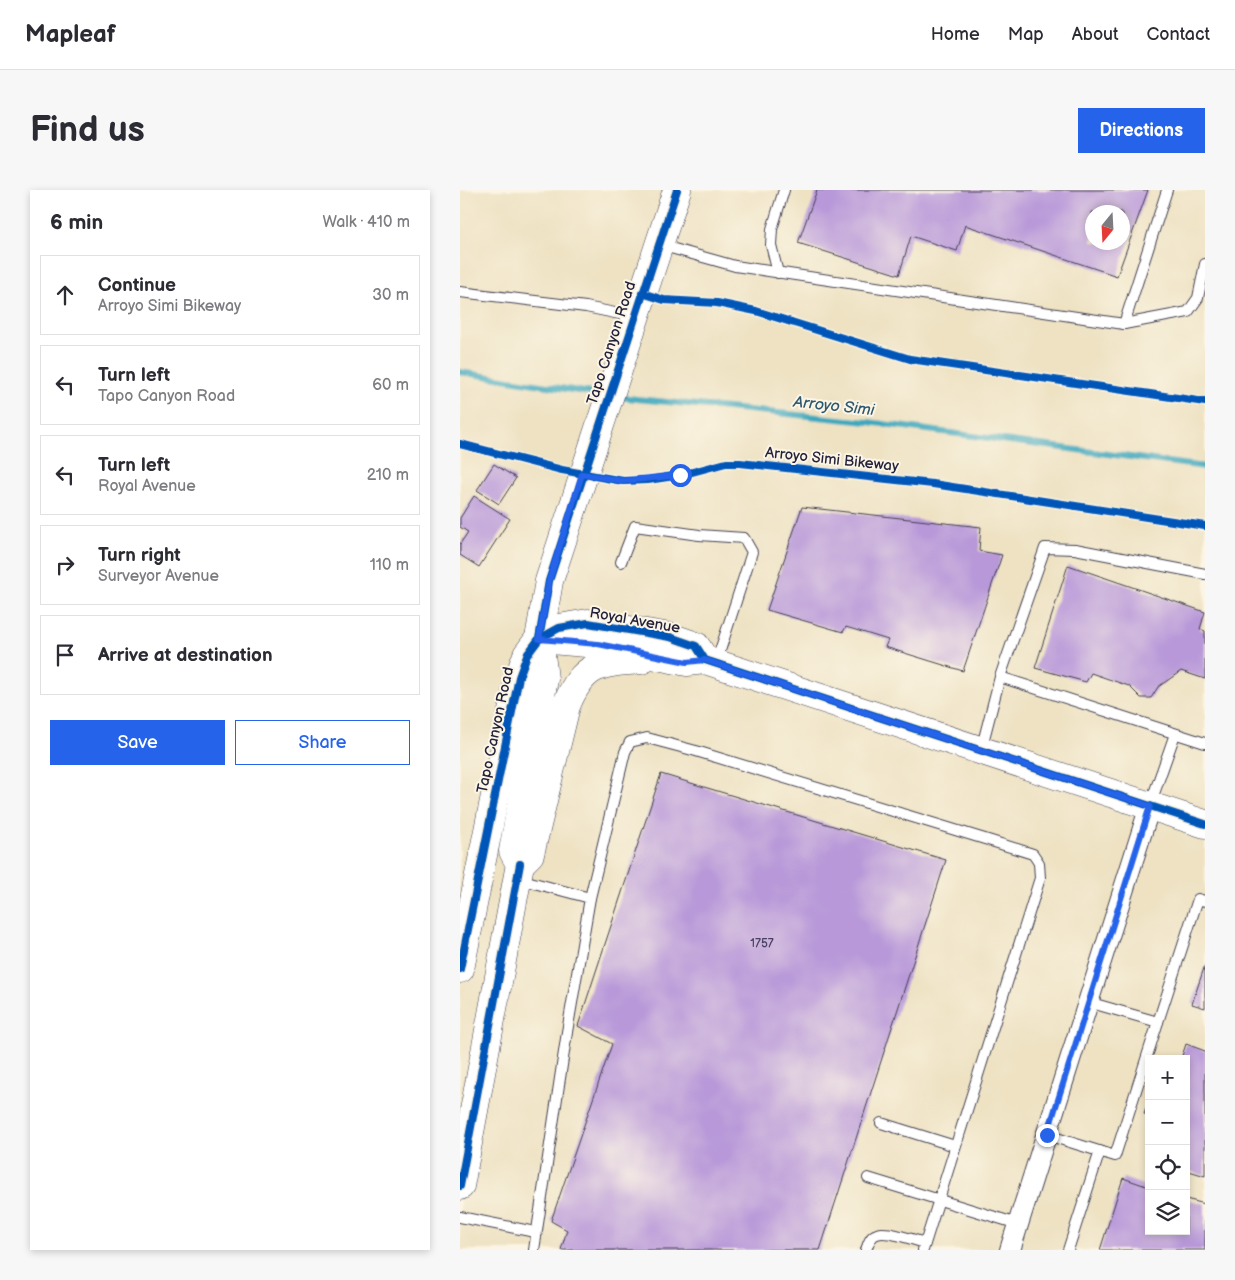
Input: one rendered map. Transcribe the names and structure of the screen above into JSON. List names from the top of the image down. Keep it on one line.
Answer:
{"streets":{"main road":["Tapo Canyon Road","Royal Avenue"],"cycle path":["Arroyo Simi Bikeway"]},"crossings":[["Tapo Canyon Road","Royal Avenue"]],"water":["Arroyo Simi"],"house_numbers":["1757"],"north":"bottom","page":{"header":"Mapleaf","nav":["Home","Map","About","Contact"],"buttons":["Directions",["Save","Share"]],"title":"Find us","heading":["6 min","Walk · 410 m"],"list":[["Continue","Arroyo Simi Bikeway","30 m"],["Turn left","Tapo Canyon Road","60 m"],["Turn left","Royal Avenue","210 m"],["Turn right","Surveyor Avenue","110 m"],"Arrive at destination"],"map_buttons":["+","−"]}}
